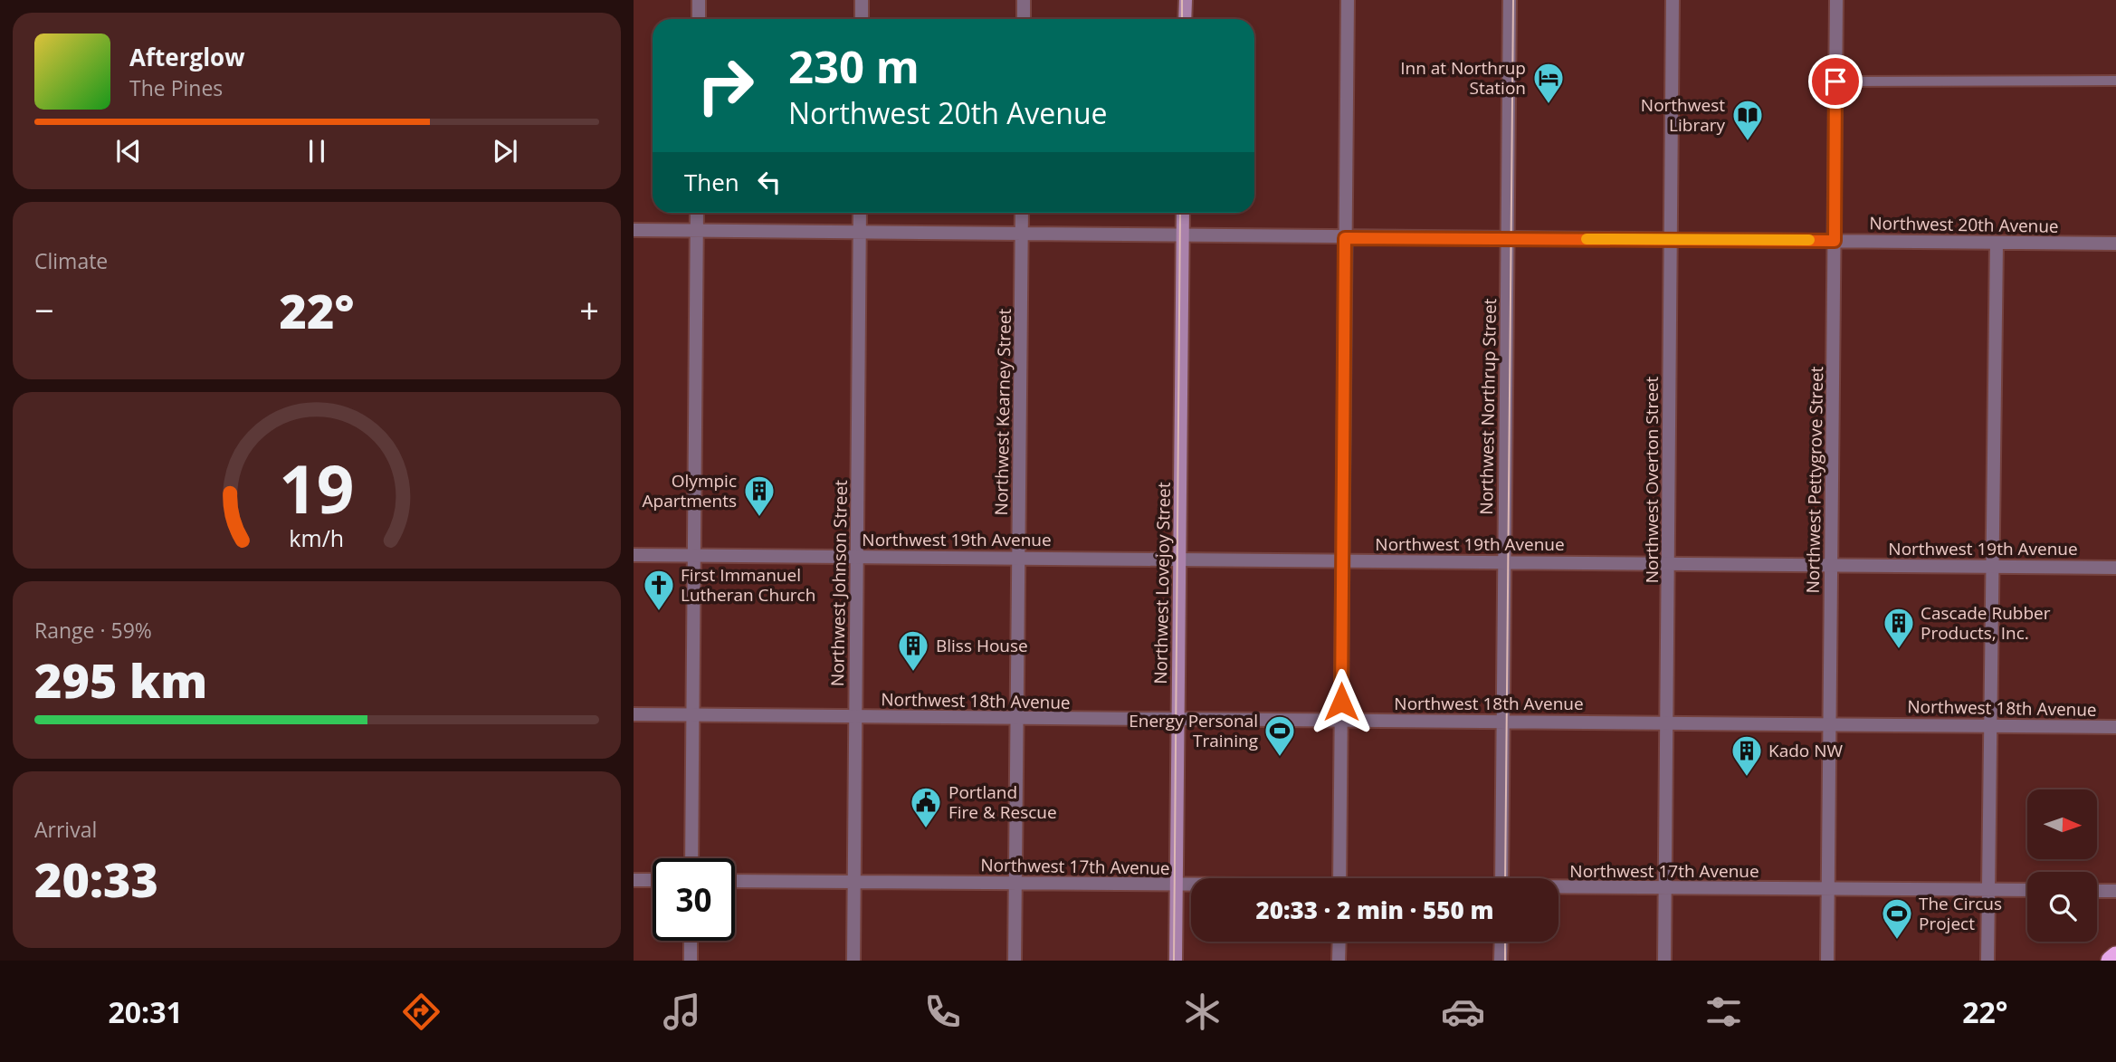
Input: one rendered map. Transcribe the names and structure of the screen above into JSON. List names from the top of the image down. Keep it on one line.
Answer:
{"streets":{"main road":["Northwest Lovejoy Street"],"street":["Northwest 20th Avenue","Northwest Northrup Street","Northwest Kearney Street","Northwest Overton Street","Northwest Pettygrove Street","Northwest 19th Avenue","Northwest Johnson Street","Northwest 18th Avenue","Northwest 17th Avenue"]},"crossings":[["Northwest 20th Avenue","Northwest Northrup Street"],["Northwest 20th Avenue","Northwest Kearney Street"],["Northwest 20th Avenue","Northwest Overton Street"],["Northwest 20th Avenue","Northwest Pettygrove Street"],["Northwest 20th Avenue","Northwest Johnson Street"],["Northwest 20th Avenue","Northwest Lovejoy Street"],["Northwest Northrup Street","Northwest 19th Avenue"],["Northwest Northrup Street","Northwest 18th Avenue"],["Northwest Kearney Street","Northwest 19th Avenue"],["Northwest Kearney Street","Northwest 18th Avenue"],["Northwest Kearney Street","Northwest 17th Avenue"],["Northwest Overton Street","Northwest 19th Avenue"],["Northwest Overton Street","Northwest 18th Avenue"],["Northwest Overton Street","Northwest 17th Avenue"],["Northwest Pettygrove Street","Northwest 19th Avenue"],["Northwest Pettygrove Street","Northwest 18th Avenue"],["Northwest Pettygrove Street","Northwest 17th Avenue"],["Northwest 19th Avenue","Northwest Johnson Street"],["Northwest 19th Avenue","Northwest Lovejoy Street"],["Northwest Johnson Street","Northwest 18th Avenue"],["Northwest Johnson Street","Northwest 17th Avenue"],["Northwest Lovejoy Street","Northwest 18th Avenue"],["Northwest Lovejoy Street","Northwest 17th Avenue"]],"places":{"hotel":["Inn at Northrup Station"],"library":["Northwest Library"],"building":["Olympic Apartments","Cascade Rubber Products, Inc.","Bliss House","Kado NW"],"church":["First Immanuel Lutheran Church"],"sports":["Energy Personal Training","The Circus Project"],"public building":["Portland Fire & Rescue"]},"north":"right","page":{"turn":["230 m","Northwest 20th Avenue"],"song":["Afterglow","The Pines"],"then":"Then","tile":["Climate",["Range · 59%","295 km"],["Arrival","20:33"]],"heat":["−","22°","+"],"limit":"30","trip":"20:33 · 2 min · 550 m","tabs":["20:31","22°"],"gauge":["19","km/h"]}}
